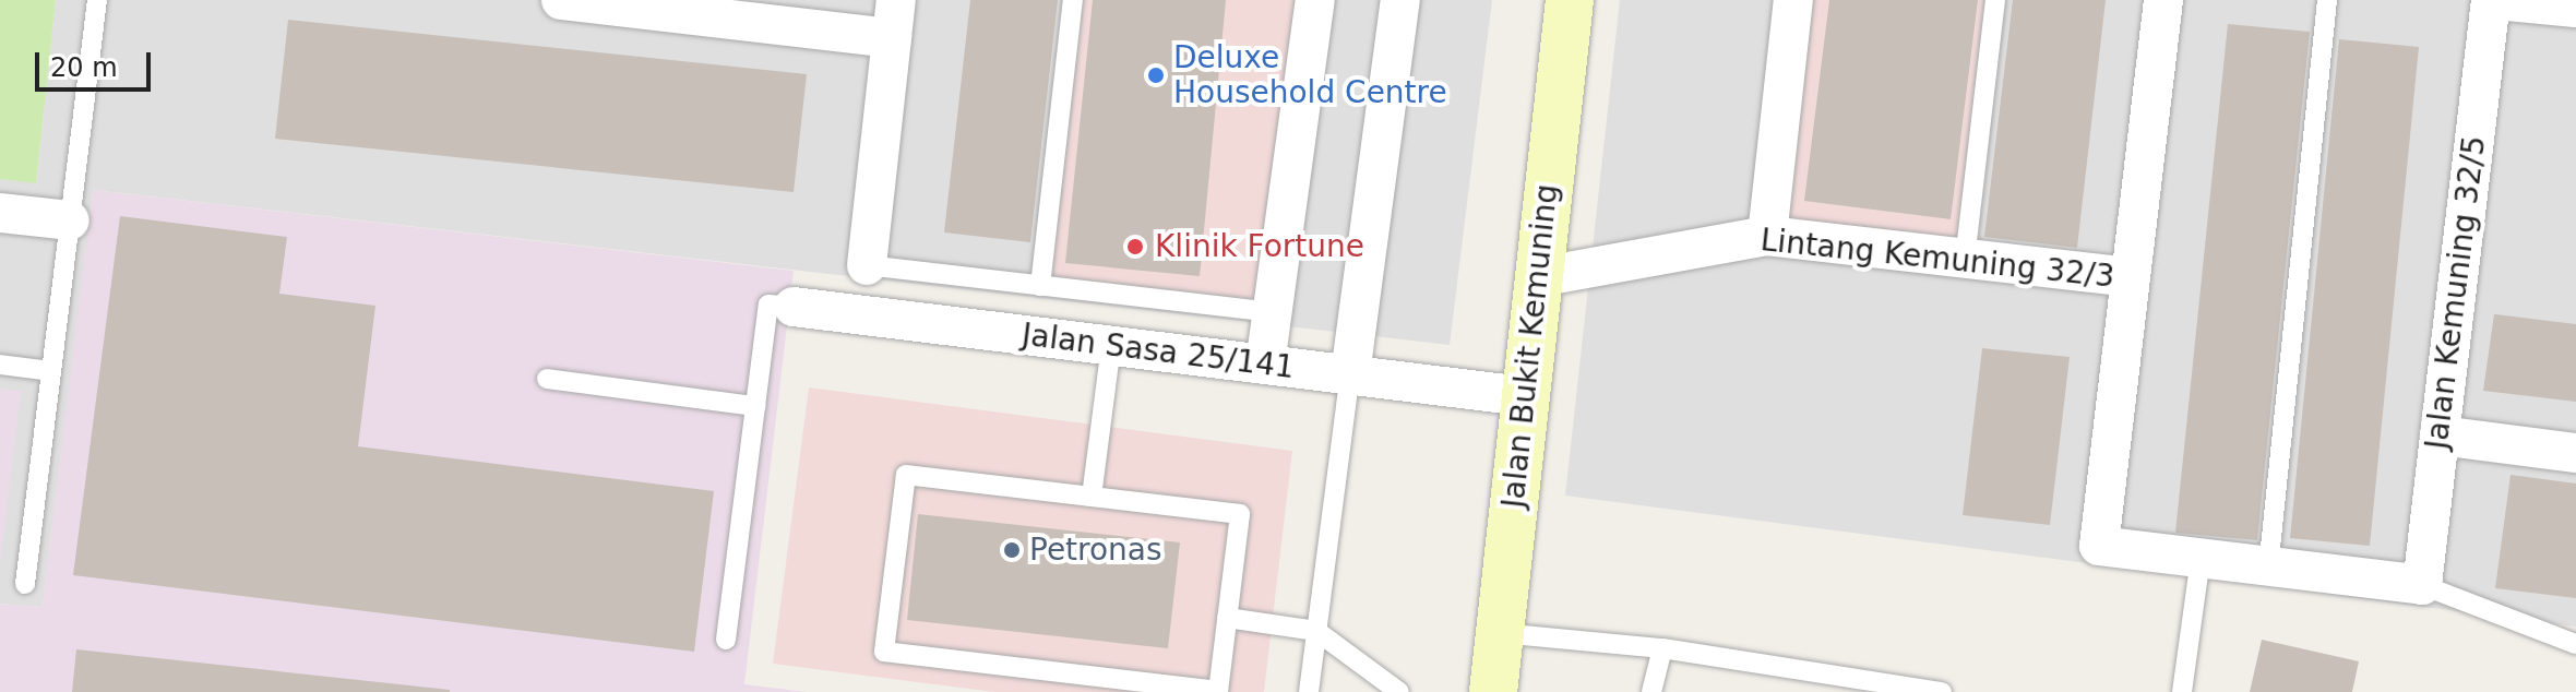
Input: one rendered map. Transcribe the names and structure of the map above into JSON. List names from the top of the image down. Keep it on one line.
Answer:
{"streets":{"main road":["Jalan Bukit Kemuning"],"street":["Lintang Kemuning 32/3","Jalan Kemuning 32/5","Jalan Sasa 25/141"]},"crossings":[["Lintang Kemuning 32/3","Jalan Bukit Kemuning"],["Jalan Bukit Kemuning","Jalan Sasa 25/141"]],"places":["Deluxe Household Centre","Klinik Fortune","Petronas"],"scale_bar":"20 m"}
